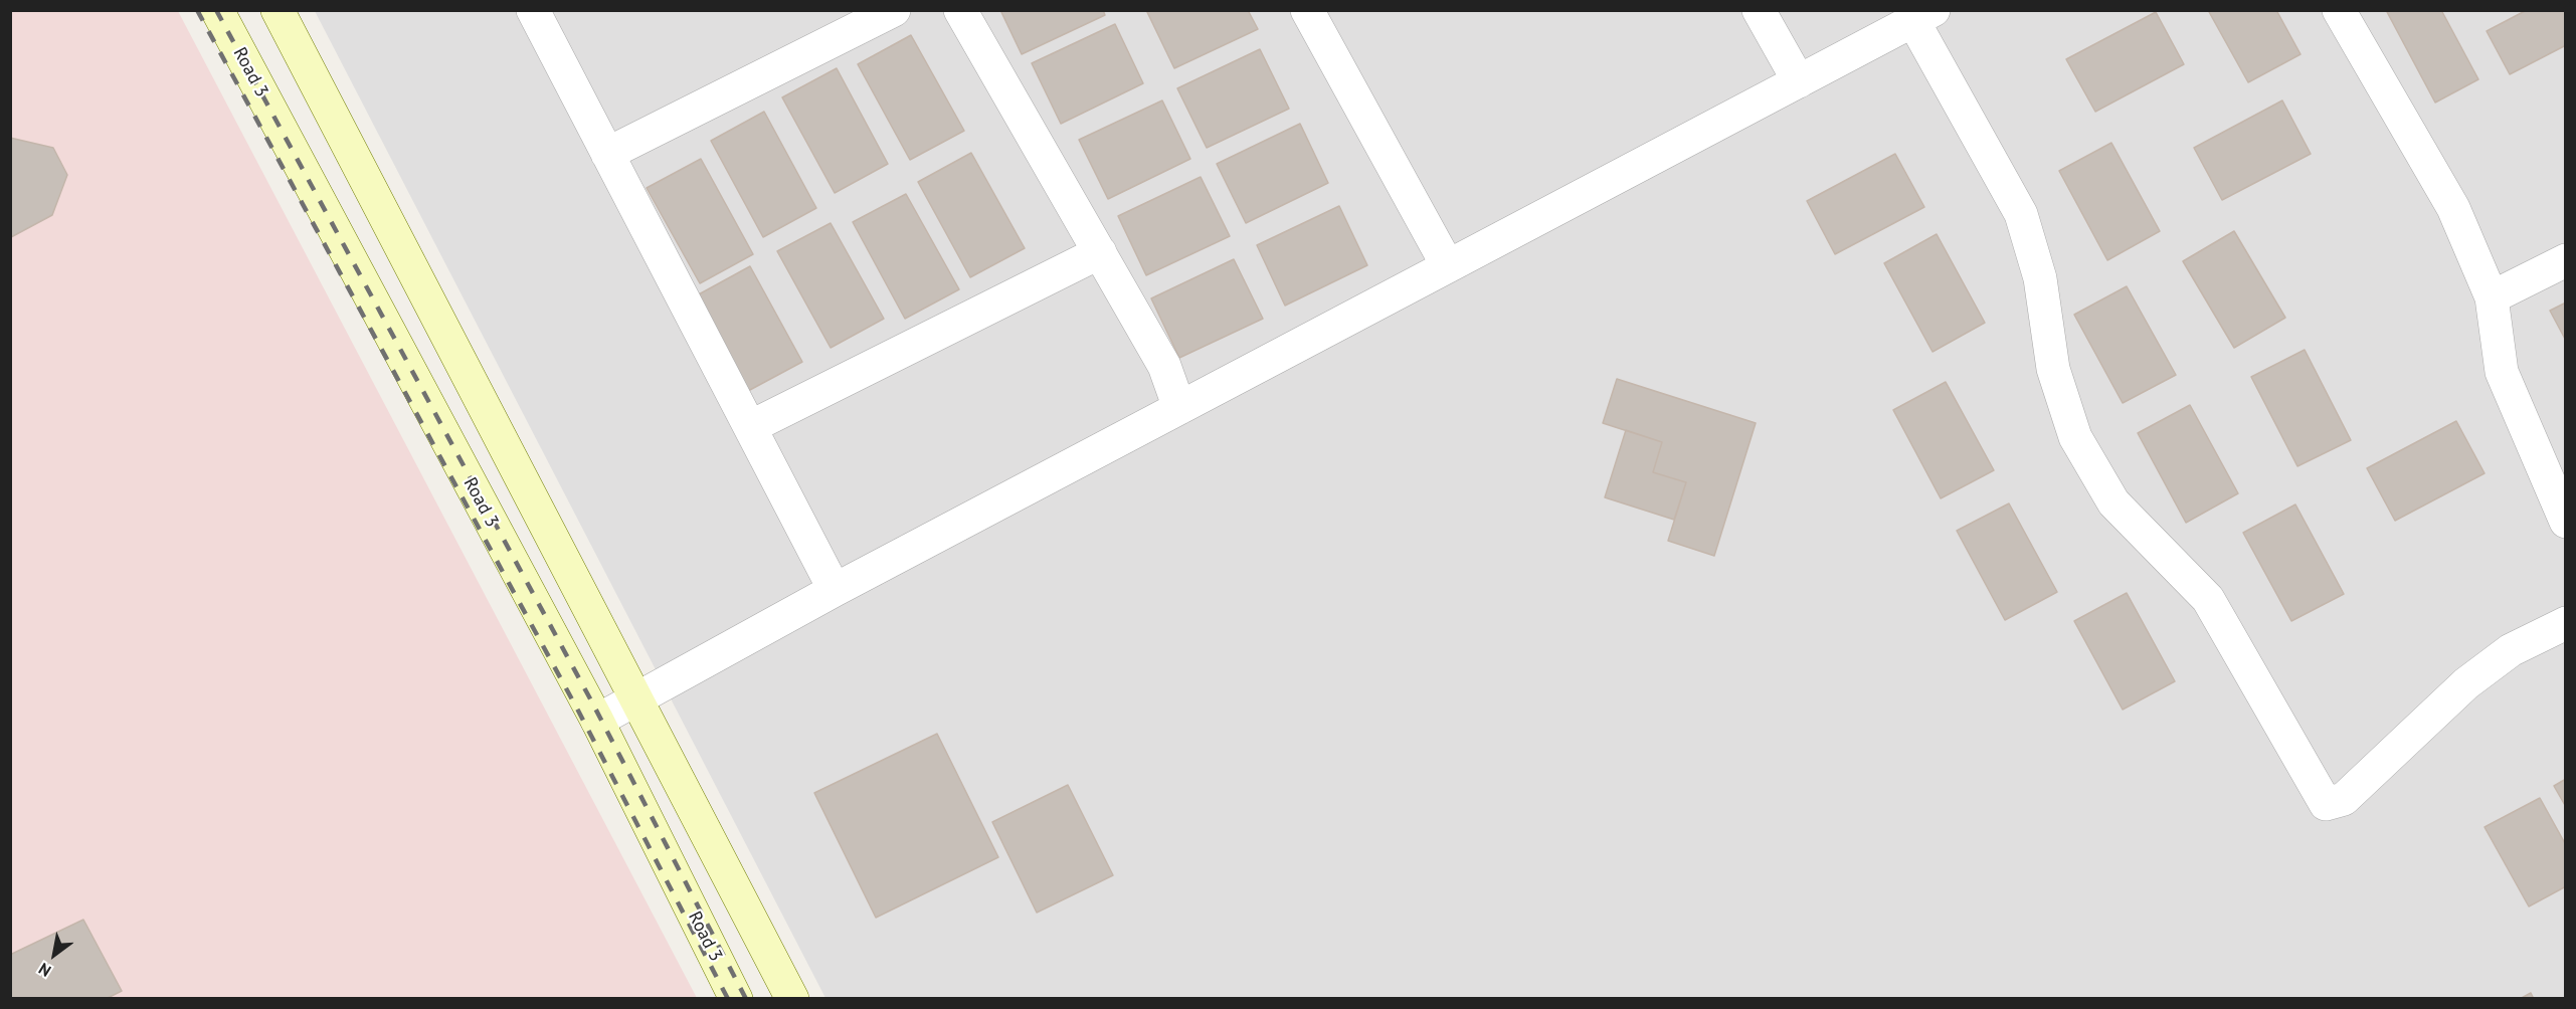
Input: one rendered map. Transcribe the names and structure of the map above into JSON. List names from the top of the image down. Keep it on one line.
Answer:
{"streets":{"street":["Road 3"]},"north":"bottom left"}
